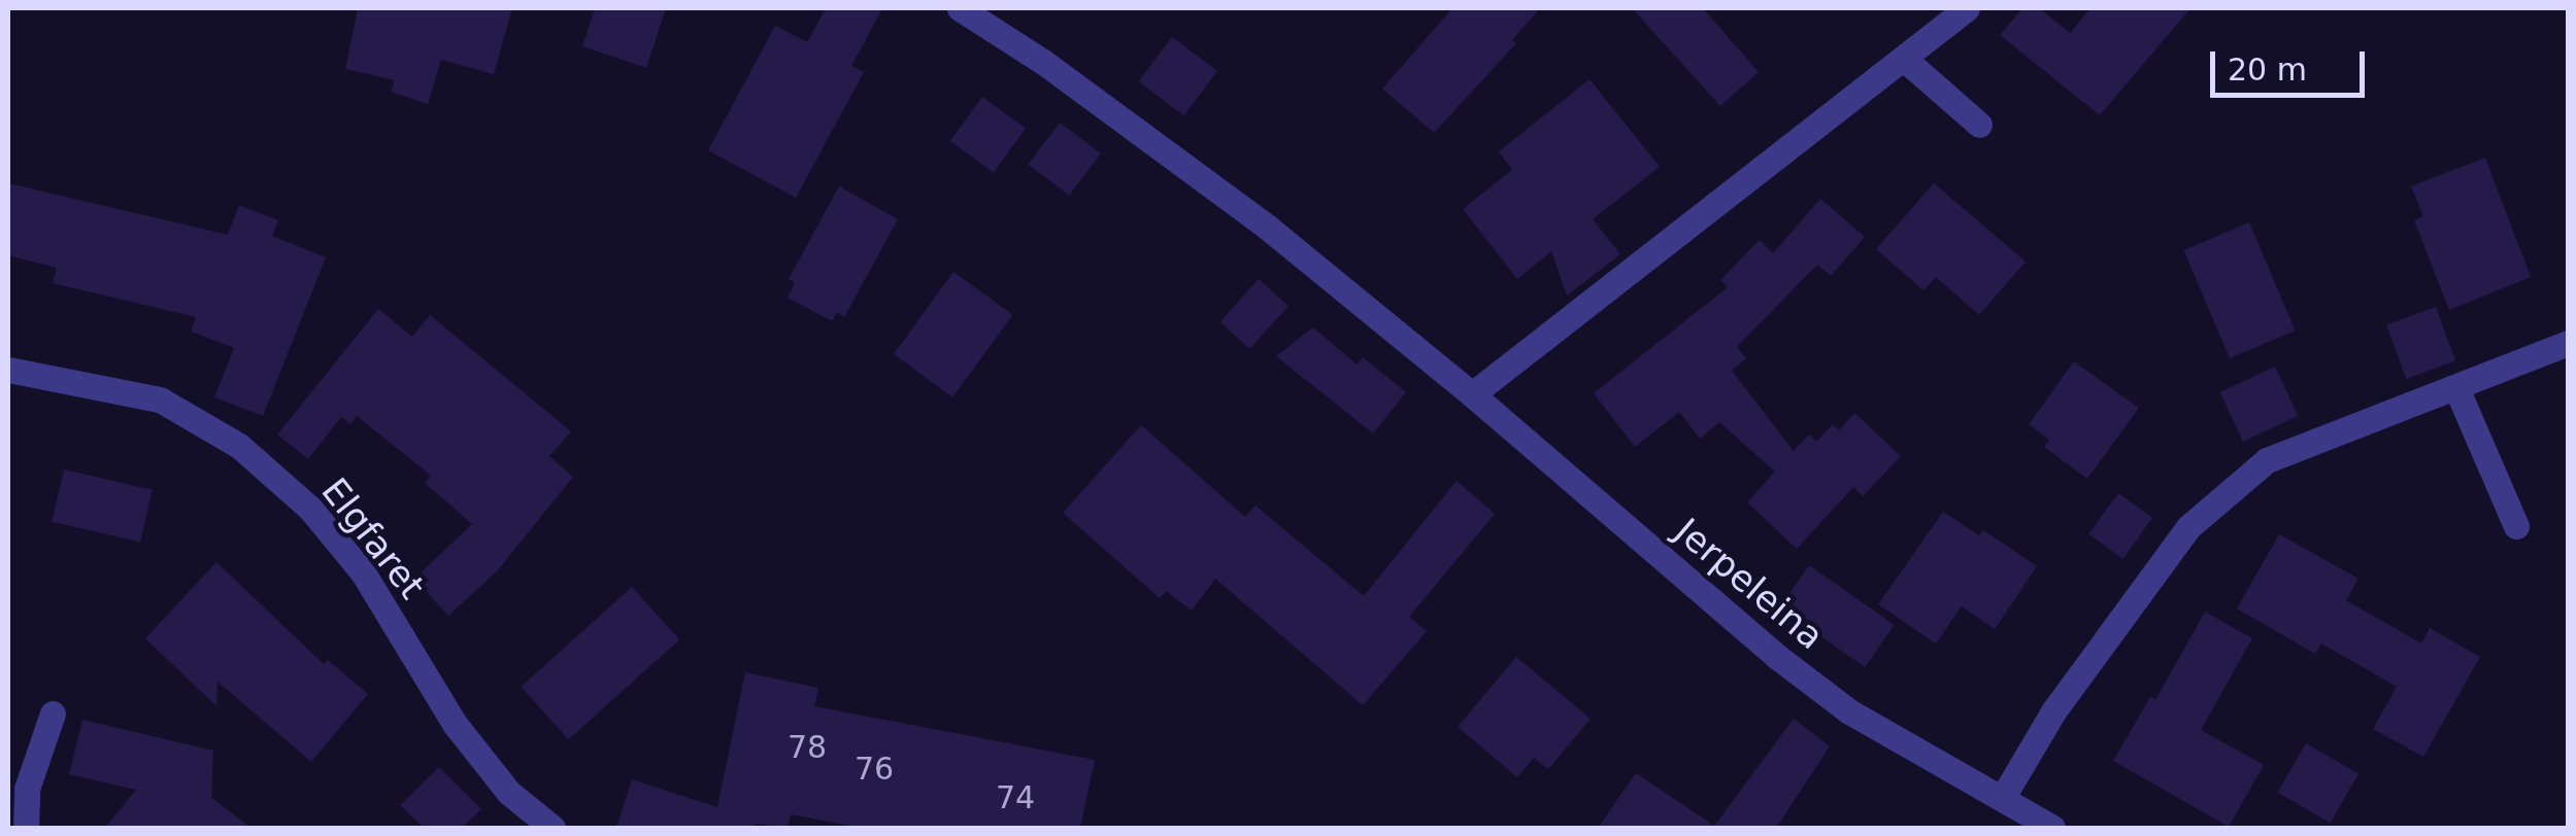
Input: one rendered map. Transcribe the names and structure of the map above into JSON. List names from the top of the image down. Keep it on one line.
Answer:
{"streets":{"street":["Elgfaret","Jerpeleina"]},"house_numbers":["78","76","74"],"scale_bar":"20 m"}
